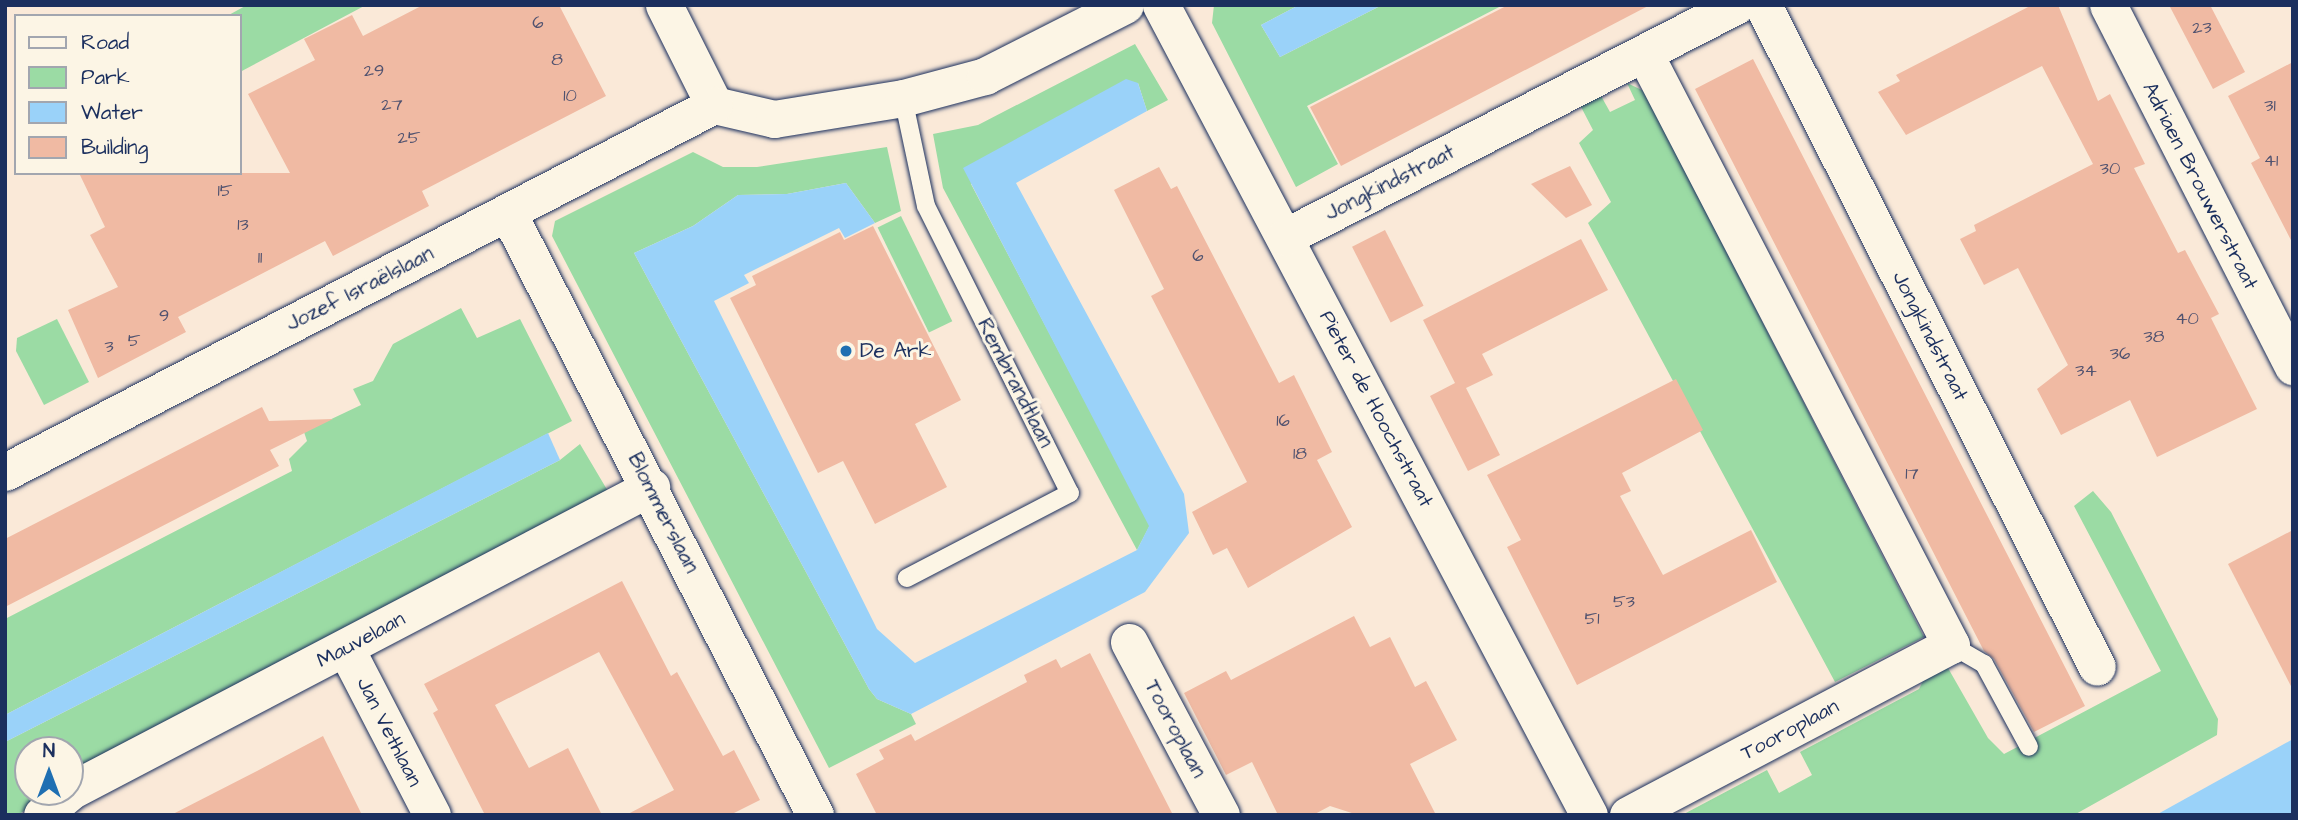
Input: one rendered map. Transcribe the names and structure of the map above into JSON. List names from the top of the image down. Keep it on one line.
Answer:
{"streets":{"street":["Jongkindstraat","Adriaen Brouwerstraat","Jozef Israëlslaan","Pieter de Hoochstraat","Blommerslaan","Mauvelaan","Tooroplaan","Jan Vethlaan"],"lane":["Rembrandtlaan"]},"crossings":[["Jongkindstraat","Pieter de Hoochstraat"],["Jozef Israëlslaan","Blommerslaan"],["Blommerslaan","Mauvelaan"],["Mauvelaan","Jan Vethlaan"]],"places":["De Ark"],"house_numbers":["6","23","8","29","10","27","31","25","41","30","15","13","6","11","9","40","38","5","3","36","34","16","18","17","53","51"],"legend":["Road","Park","Water","Building"],"north":"top"}
